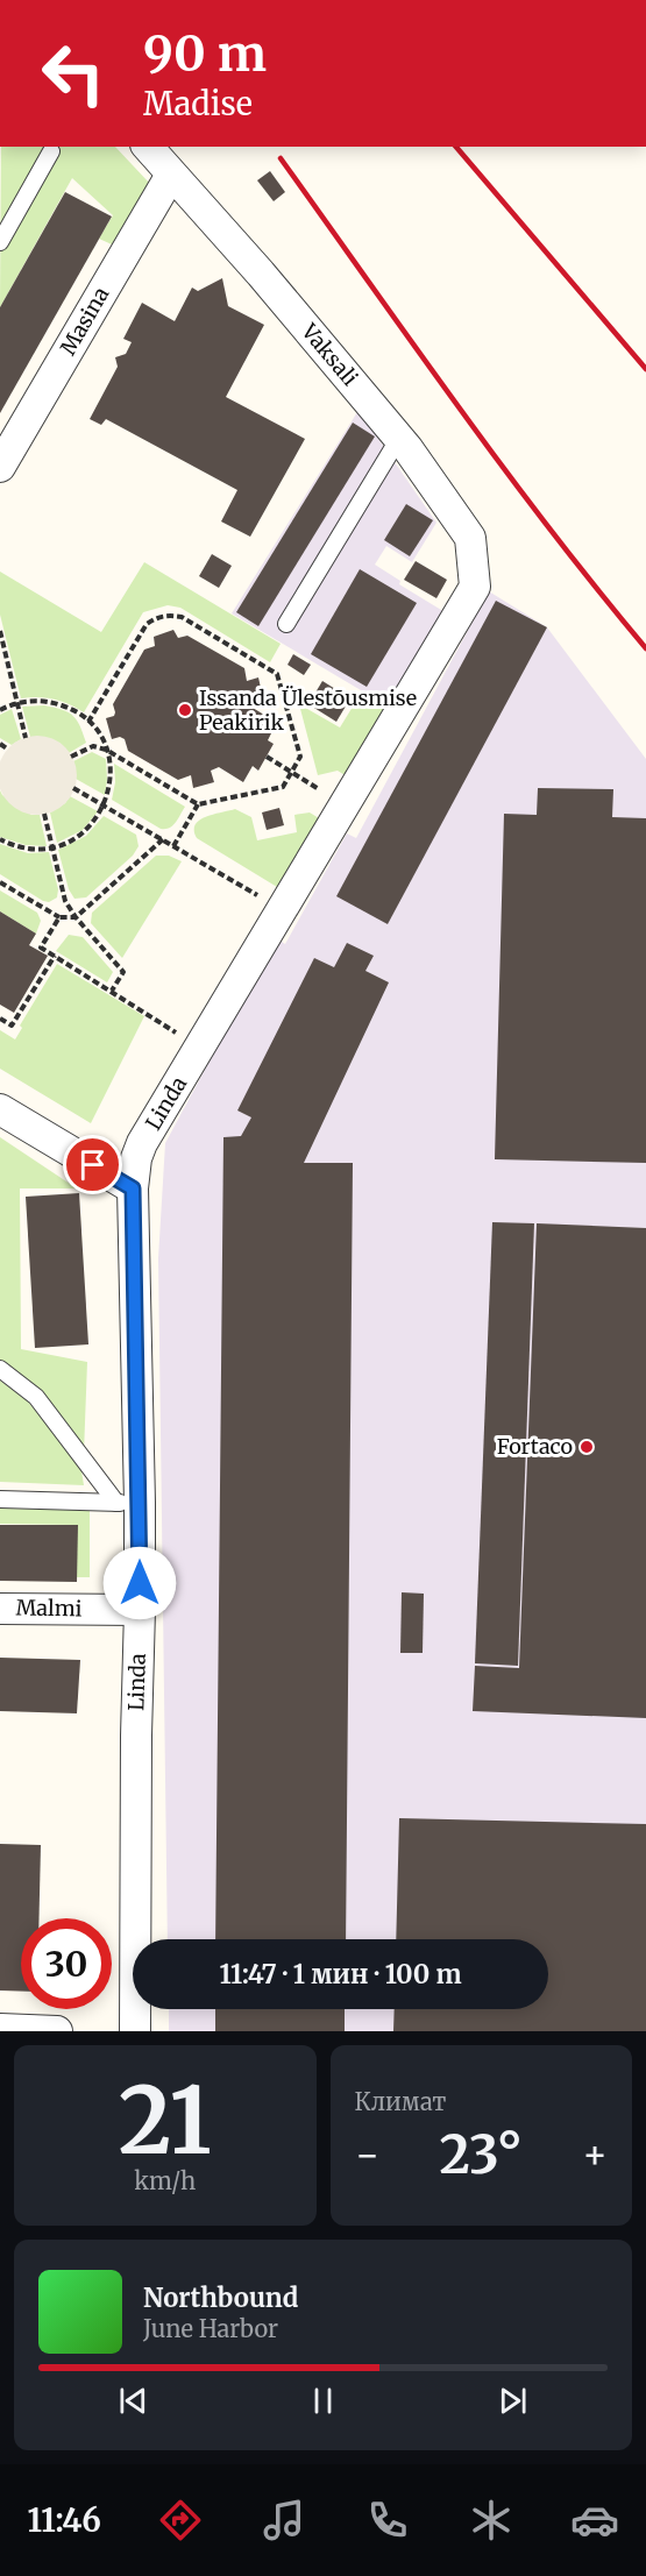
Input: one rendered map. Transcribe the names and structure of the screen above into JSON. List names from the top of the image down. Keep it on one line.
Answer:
{"streets":{"street":["Masina","Vaksali","Linda","Malmi"]},"crossings":[["Masina","Vaksali"],["Vaksali","Linda"],["Linda","Malmi"]],"places":["Issanda Ülestõusmise Peakirik","Fortaco"],"page":{"turn":["90 m","Madise"],"limit":"30","trip":"11:47 · 1 мин · 100 m","tile":[["21","km/h"],"Климат"],"heat":["−","23°","+"],"song":["Northbound","June Harbor"],"tabs":"11:46"}}
